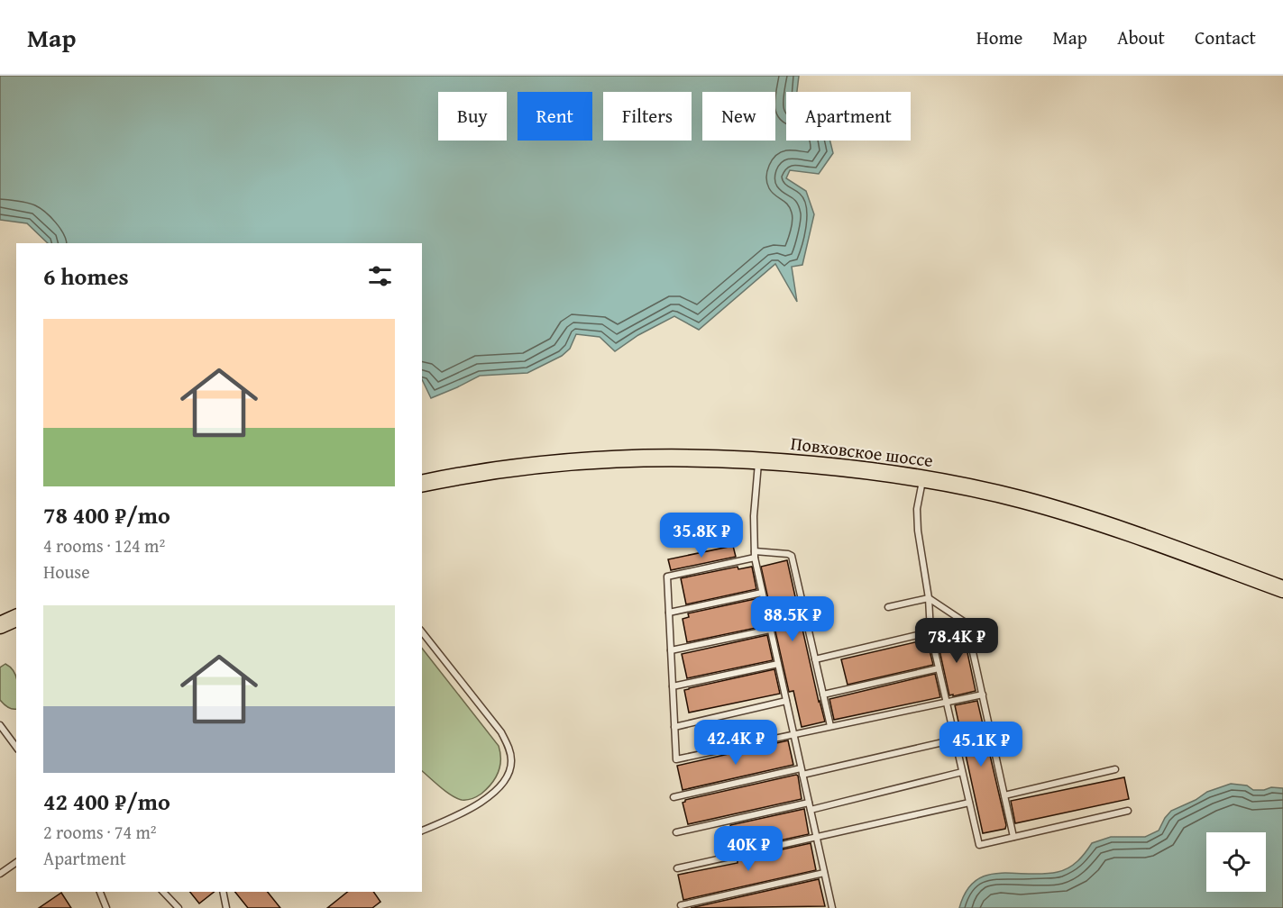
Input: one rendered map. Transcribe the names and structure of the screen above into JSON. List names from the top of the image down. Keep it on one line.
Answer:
{"streets":{"main road":["Повховское шоссе"]},"page":{"header":"Map","nav":["Home","Map","About","Contact"],"chip":["Buy","Rent","Filters","New","Apartment"],"heading":"6 homes","list":[{"name":"78 400 ₽/mo","note":"4 rooms · 124 m² · House"},{"name":"42 400 ₽/mo","note":"2 rooms · 74 m² · Apartment"}],"price":["35.8K ₽","88.5K ₽","78.4K ₽","42.4K ₽","45.1K ₽","40K ₽"]}}
